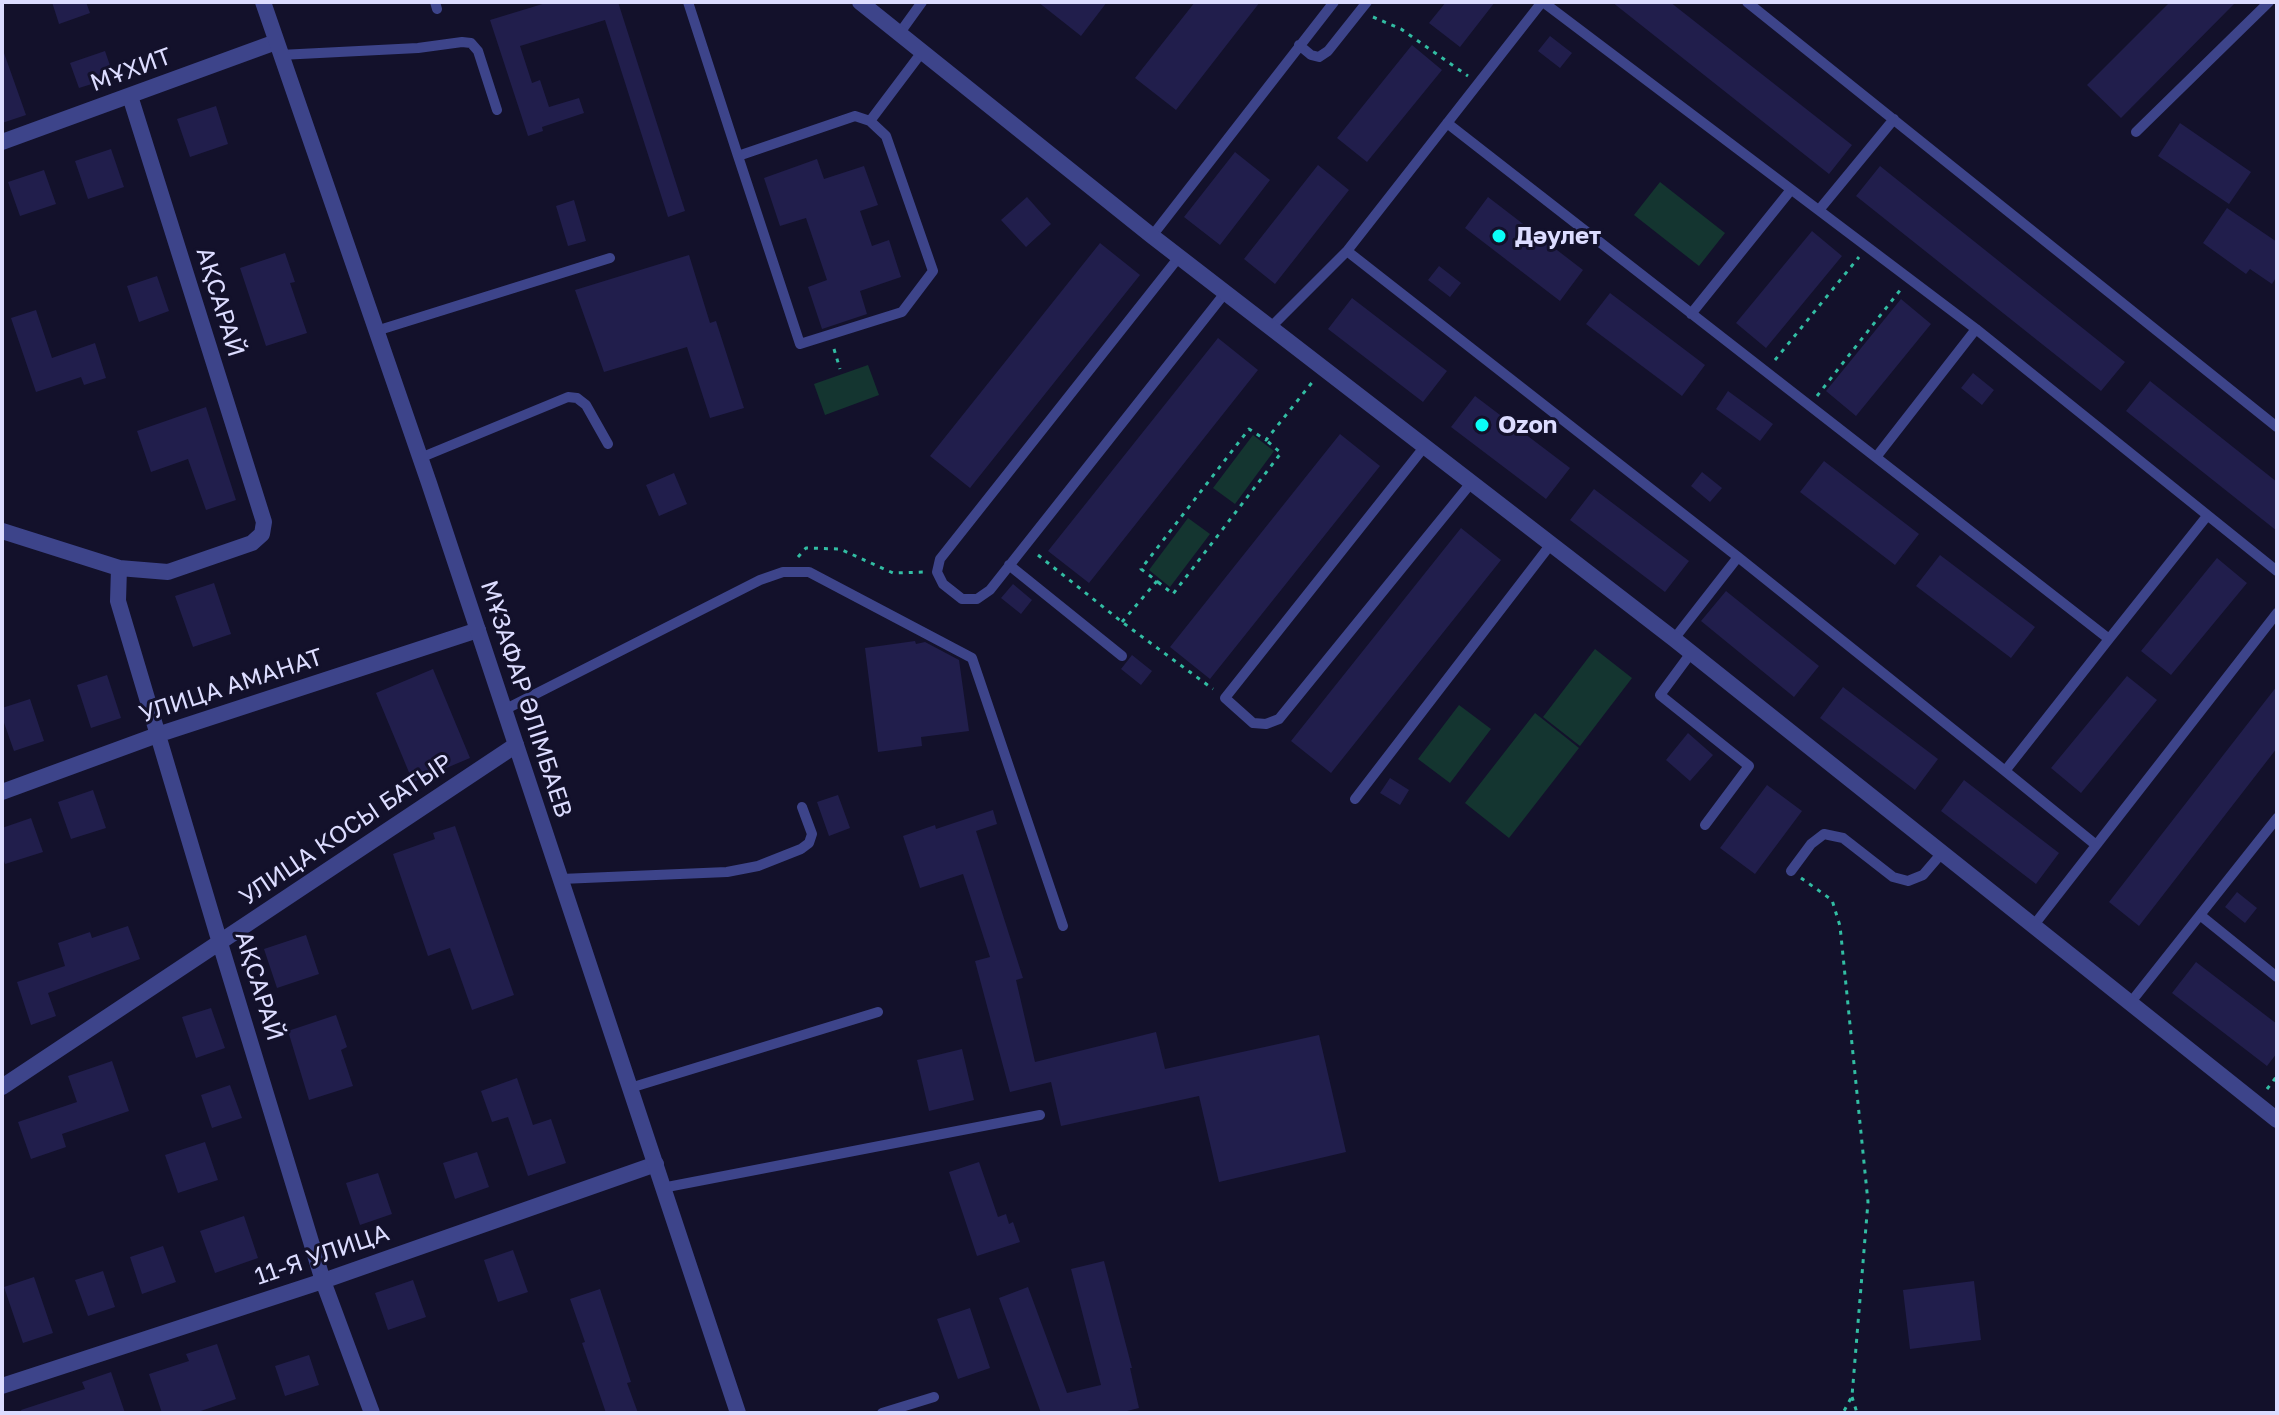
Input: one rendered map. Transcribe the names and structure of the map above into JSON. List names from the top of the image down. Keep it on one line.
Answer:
{"streets":{"street":["МҰХИТ","АҚСАРАЙ","УЛИЦА АМАНАТ","МҰЗАФАР ӘЛІМБАЕВ","УЛИЦА КОСЫ БАТЫР","11-Я УЛИЦА"]},"crossings":[["МҰХИТ","АҚСАРАЙ"],["МҰХИТ","МҰЗАФАР ӘЛІМБАЕВ"],["АҚСАРАЙ","УЛИЦА АМАНАТ"],["АҚСАРАЙ","УЛИЦА КОСЫ БАТЫР"],["АҚСАРАЙ","11-Я УЛИЦА"],["УЛИЦА АМАНАТ","МҰЗАФАР ӘЛІМБАЕВ"],["МҰЗАФАР ӘЛІМБАЕВ","УЛИЦА КОСЫ БАТЫР"],["МҰЗАФАР ӘЛІМБАЕВ","11-Я УЛИЦА"]],"places":["Дәулет","Ozon"]}
